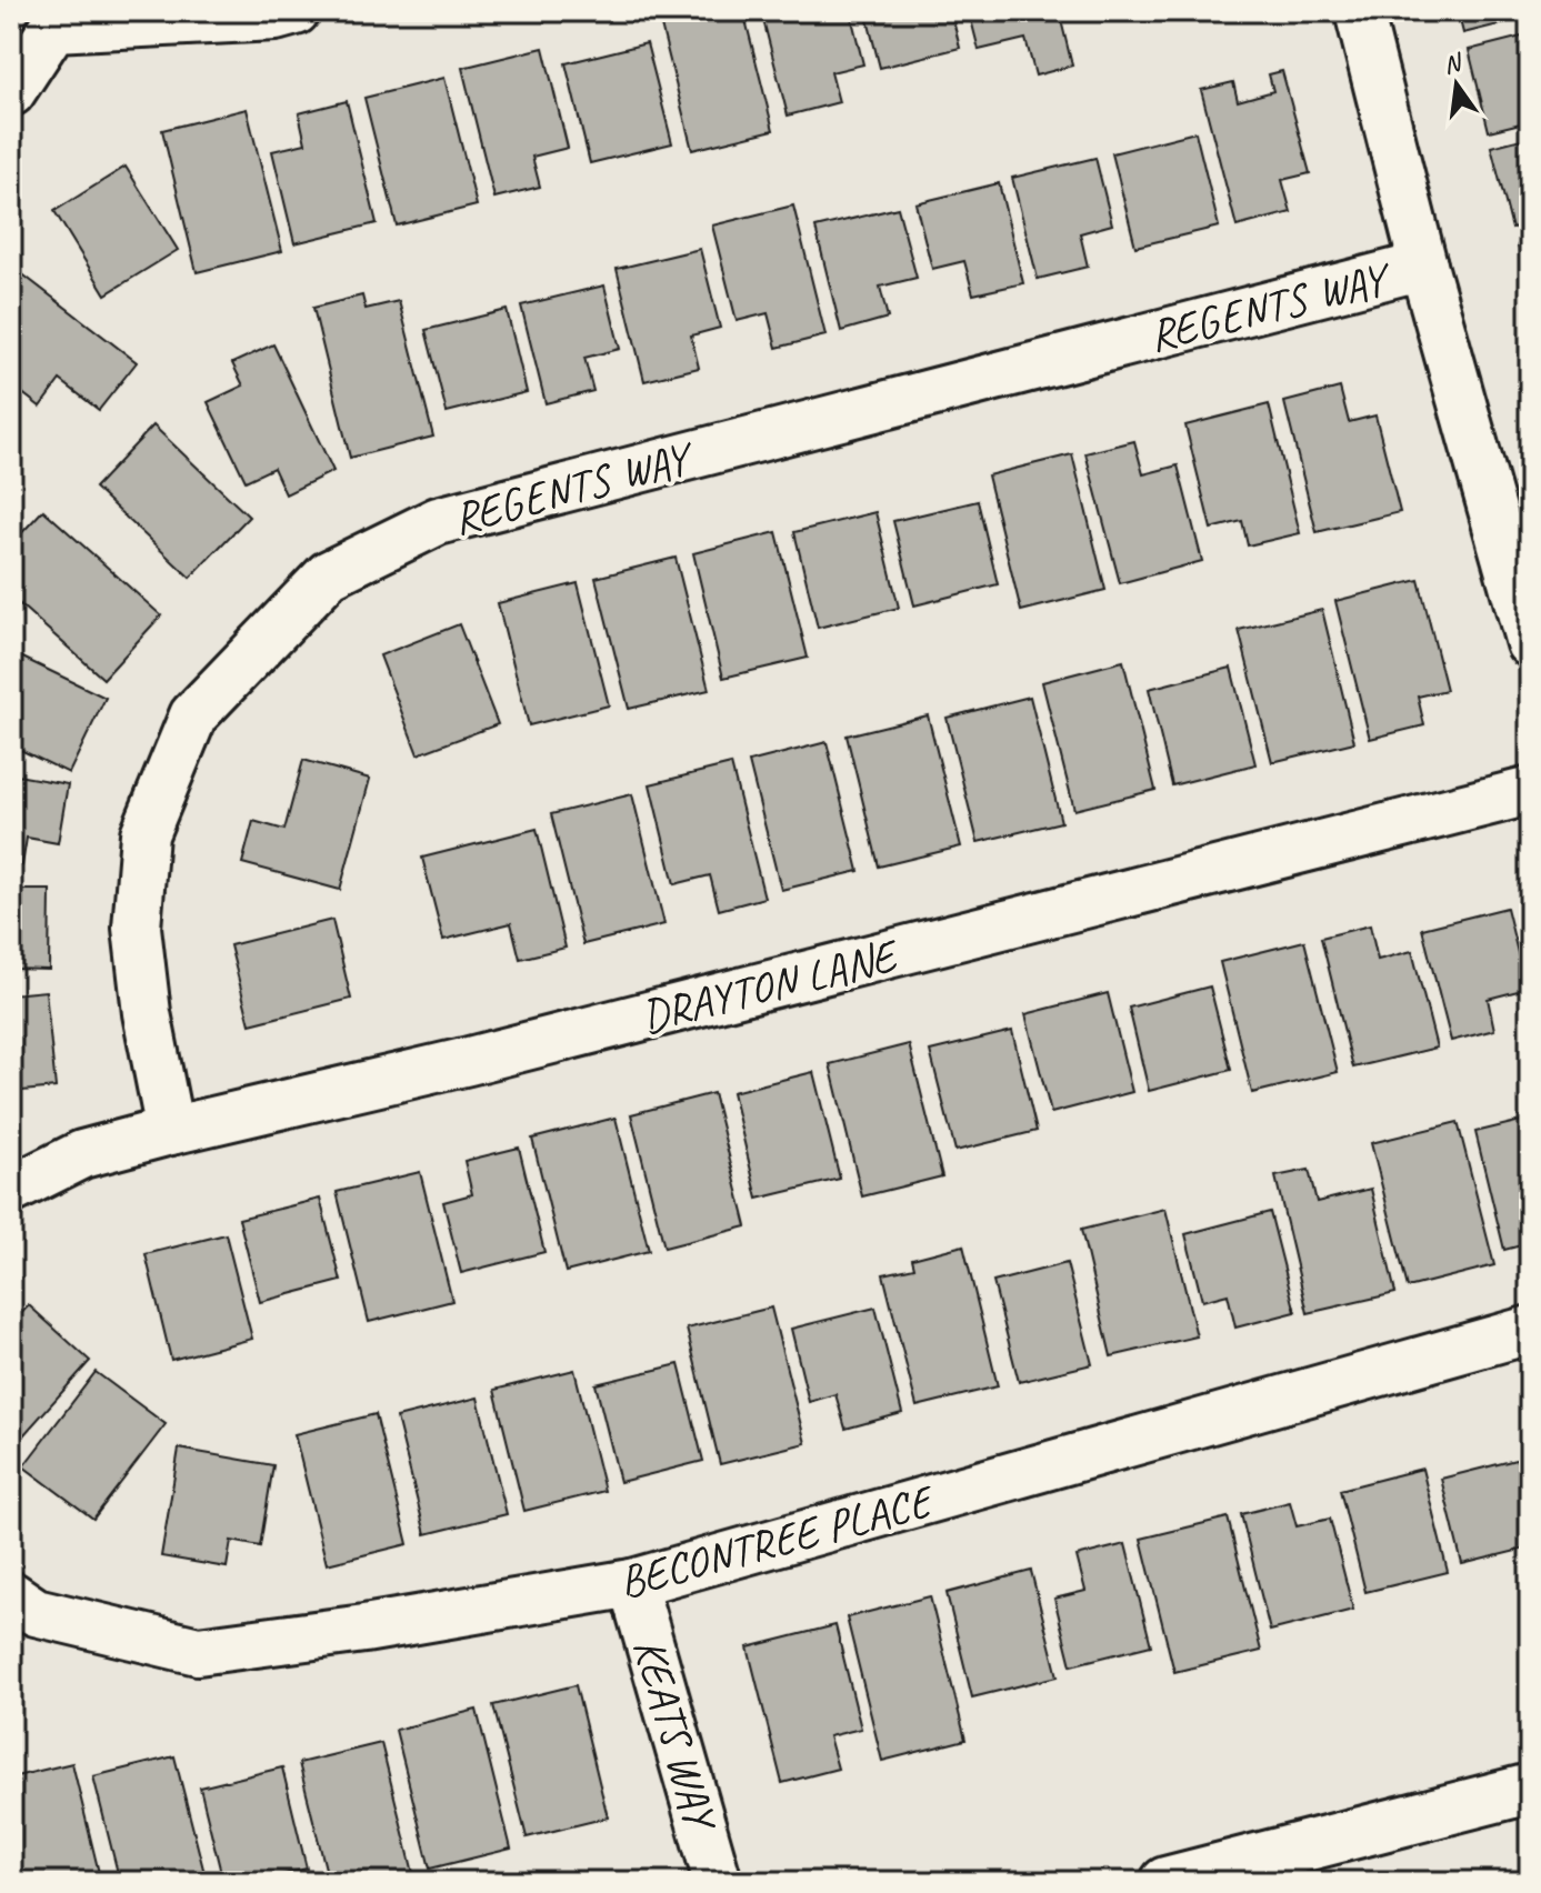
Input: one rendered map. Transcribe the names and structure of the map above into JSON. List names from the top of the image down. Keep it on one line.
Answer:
{"streets":{"street":["REGENTS WAY","DRAYTON LANE","BECONTREE PLACE","KEATS WAY"]},"crossings":[["REGENTS WAY","DRAYTON LANE"],["BECONTREE PLACE","KEATS WAY"]],"north":"top"}
